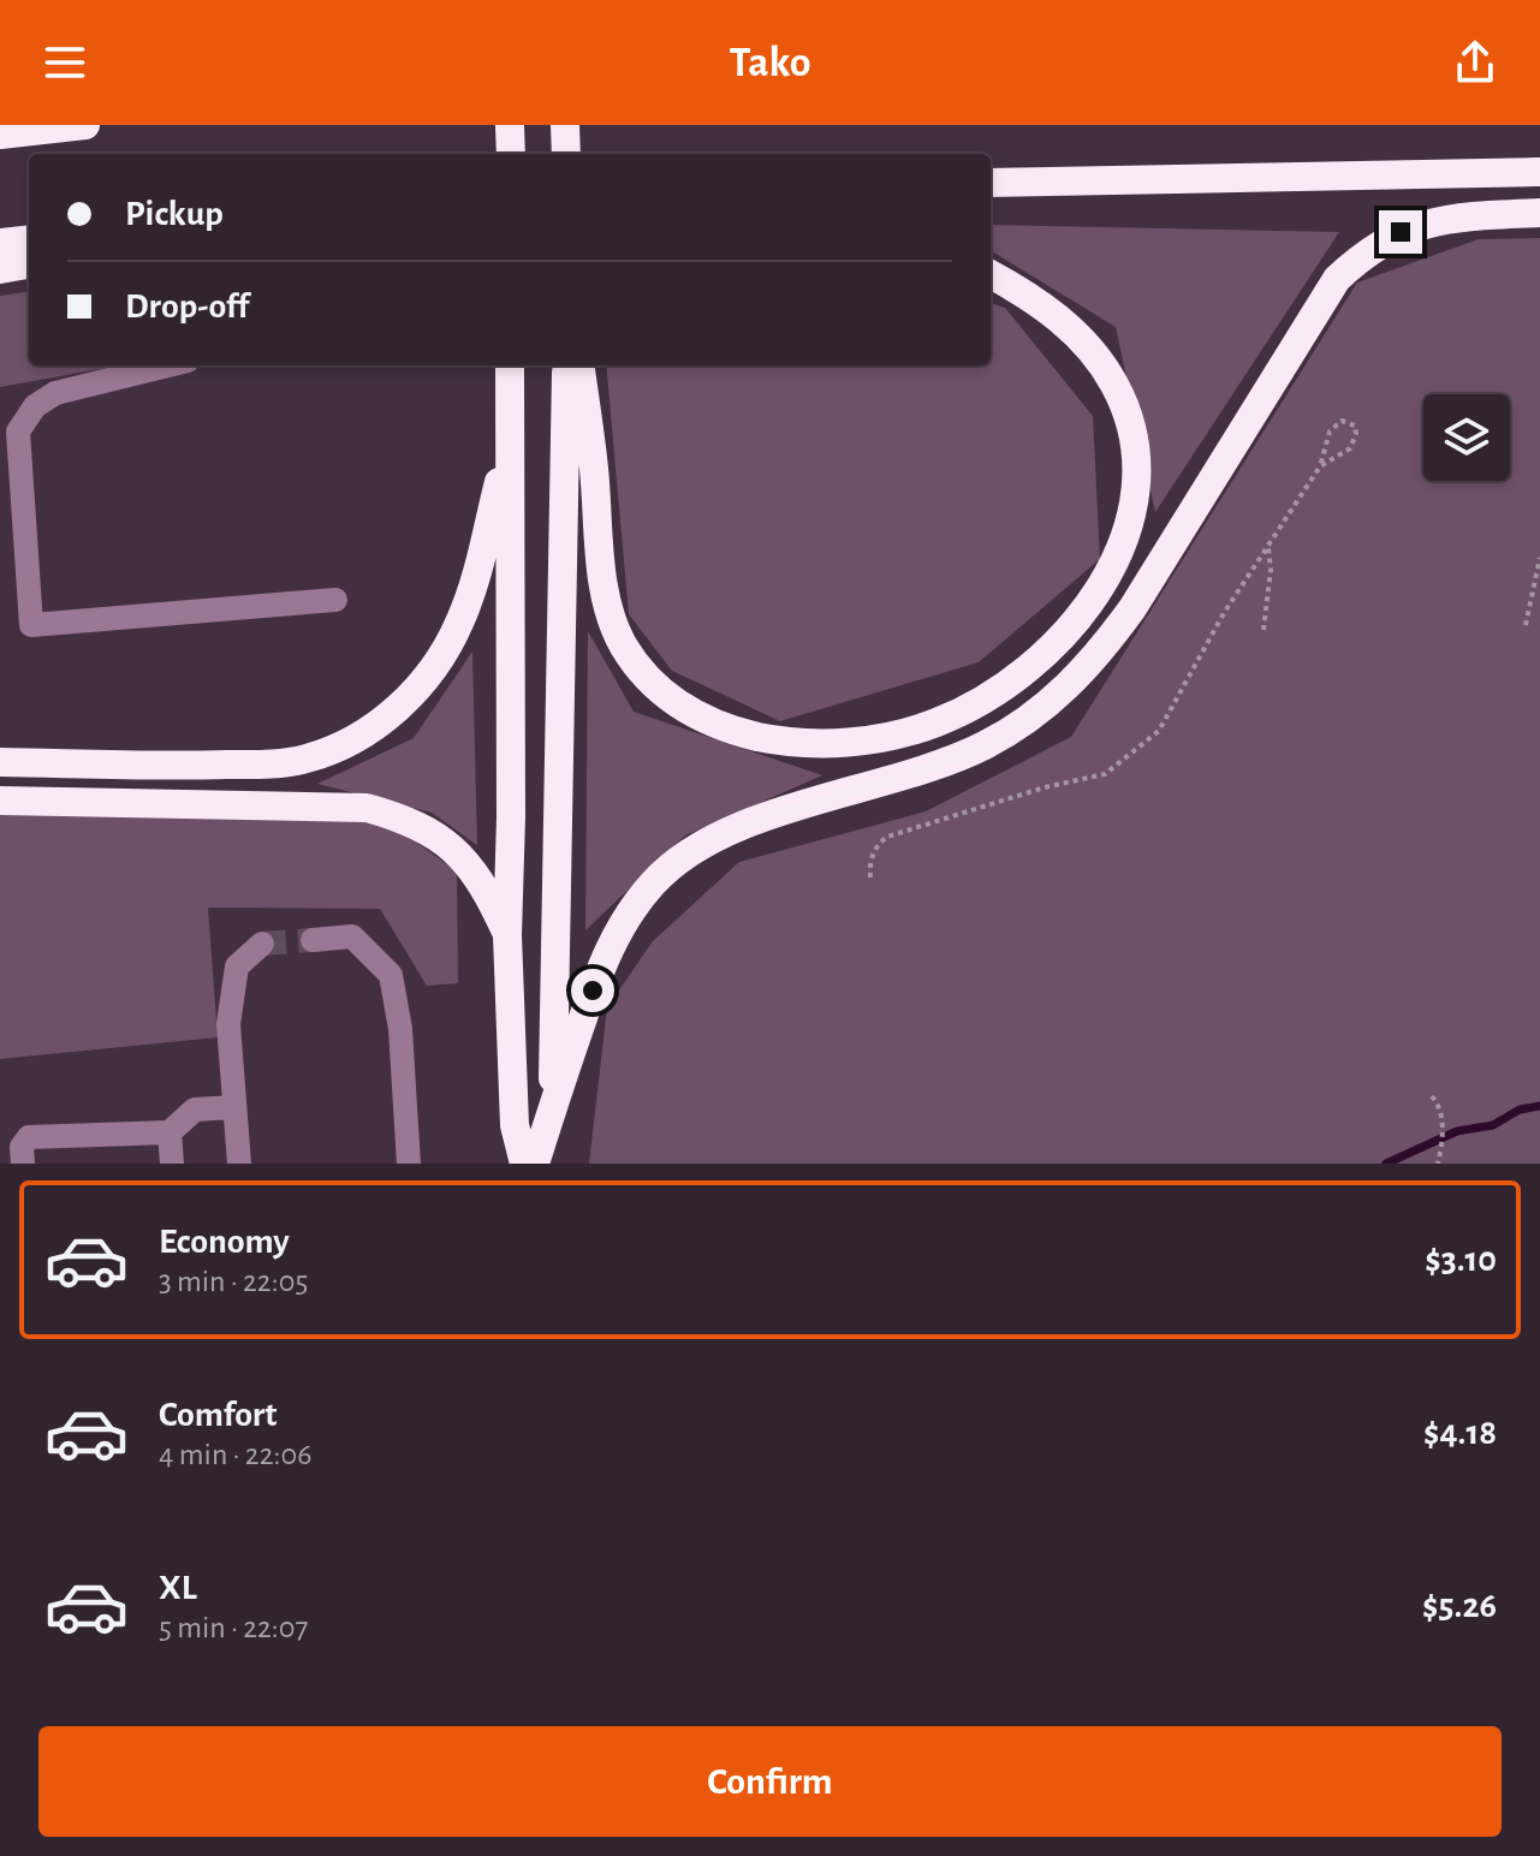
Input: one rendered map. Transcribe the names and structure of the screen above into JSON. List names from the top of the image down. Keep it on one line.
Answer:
{"page":{"header":"Tako","banner":["Pickup","Drop-off"],"list":[{"name":"Economy","note":"3 min · 22:05","value":"$3.10"},{"name":"Comfort","note":"4 min · 22:06","value":"$4.18"},{"name":"XL","note":"5 min · 22:07","value":"$5.26"}],"buttons":"Confirm"}}
